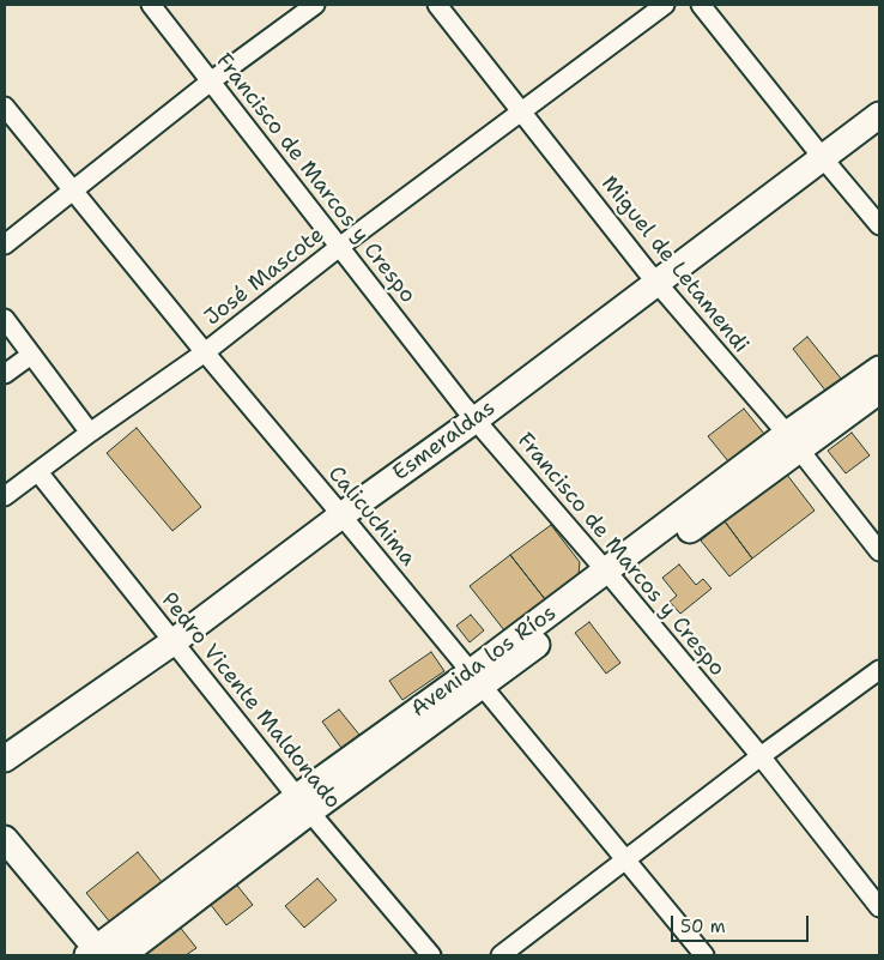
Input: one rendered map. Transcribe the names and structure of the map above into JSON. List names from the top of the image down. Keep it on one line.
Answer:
{"streets":{"main road":["Esmeraldas","Avenida los Ríos"],"street":["Francisco de Marcos y Crespo","Miguel de Letamendi","José Mascote","Calicuchima","Pedro Vicente Maldonado"]},"crossings":[["Francisco de Marcos y Crespo","José Mascote"],["Francisco de Marcos y Crespo","Esmeraldas"],["Francisco de Marcos y Crespo","Avenida los Ríos"],["Miguel de Letamendi","José Mascote"],["Miguel de Letamendi","Esmeraldas"],["Miguel de Letamendi","Avenida los Ríos"],["José Mascote","Calicuchima"],["José Mascote","Pedro Vicente Maldonado"],["Esmeraldas","Calicuchima"],["Esmeraldas","Pedro Vicente Maldonado"],["Calicuchima","Avenida los Ríos"],["Avenida los Ríos","Pedro Vicente Maldonado"]],"scale_bar":"50 m"}
